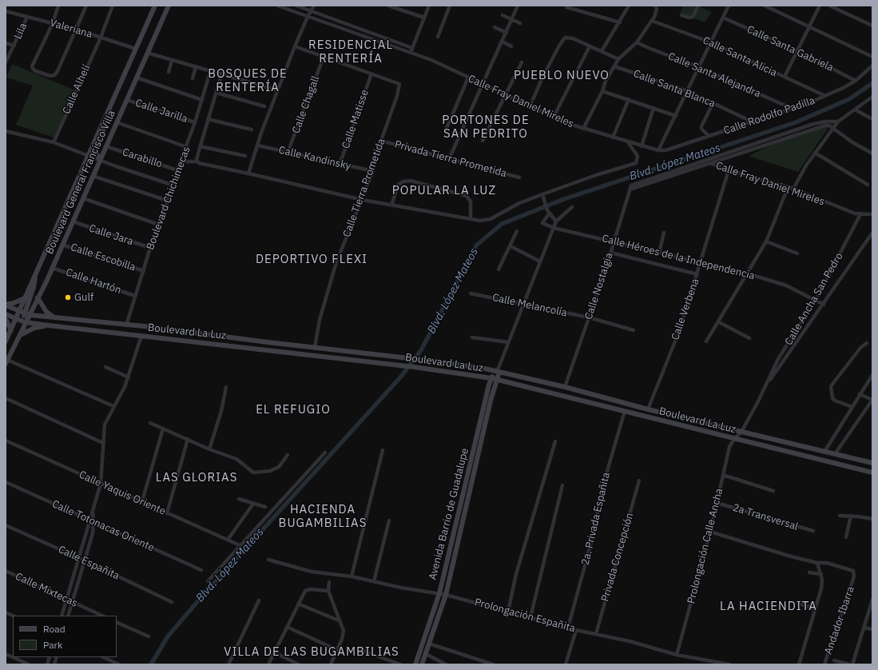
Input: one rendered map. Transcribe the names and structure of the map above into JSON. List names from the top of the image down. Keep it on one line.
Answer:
{"streets":{"main road":["Boulevard General Francisco Villa","Boulevard La Luz","Avenida Barrio de Guadalupe"],"street":["Valeriana","Lila","Calle Santa Gabriela","Calle Santa Alicia","Calle Santa Alejandra","Calle Santa Blanca","Calle Alhelí","Calle Fray Daniel Mireles","Calle Chagall","Calle Jarilla","Calle Rodolfo Padilla","Calle Matisse","Carabillo","Calle Kandinsky","Privada Tierra Prometida","Calle Tierra Prometida","Boulevard Chichimecas","Calle Jara","Calle Escobilla","Calle Héroes de la Independencia","Calle Hartón","Calle Nostalgia","Calle Ancha San Pedro","Calle Melancolía","Calle Verbena","Calle Yaquis Oriente","2a Transversal","2a. Privada Españita","Calle Totonacas Oriente","Prolongación Calle Ancha","Privada Concepción","Calle Españita","Calle Mixtecas","Prolongación Españita","Andador Ibarra"]},"crossings":[["Valeriana","Lila"],["Valeriana","Calle Alhelí"],["Valeriana","Boulevard General Francisco Villa"],["Calle Santa Gabriela","Calle Rodolfo Padilla"],["Calle Santa Alicia","Calle Rodolfo Padilla"],["Calle Santa Alejandra","Calle Rodolfo Padilla"],["Calle Santa Blanca","Calle Rodolfo Padilla"],["Calle Fray Daniel Mireles","Calle Rodolfo Padilla"],["Calle Fray Daniel Mireles","Calle Nostalgia"],["Calle Fray Daniel Mireles","Calle Ancha San Pedro"],["Calle Fray Daniel Mireles","Calle Verbena"],["Calle Chagall","Calle Kandinsky"],["Calle Jarilla","Boulevard General Francisco Villa"],["Calle Jarilla","Boulevard Chichimecas"],["Calle Matisse","Calle Kandinsky"],["Calle Matisse","Calle Tierra Prometida"],["Carabillo","Boulevard General Francisco Villa"],["Carabillo","Boulevard Chichimecas"],["Calle Kandinsky","Calle Tierra Prometida"],["Privada Tierra Prometida","Calle Tierra Prometida"],["Boulevard General Francisco Villa","Calle Jara"],["Boulevard General Francisco Villa","Calle Escobilla"],["Boulevard General Francisco Villa","Calle Hartón"],["Boulevard General Francisco Villa","Boulevard La Luz"],["Calle Tierra Prometida","Boulevard La Luz"],["Boulevard Chichimecas","Calle Jara"],["Boulevard Chichimecas","Calle Escobilla"],["Boulevard Chichimecas","Calle Hartón"],["Boulevard Chichimecas","Boulevard La Luz"],["Calle Héroes de la Independencia","Calle Nostalgia"],["Calle Héroes de la Independencia","Calle Ancha San Pedro"],["Calle Héroes de la Independencia","Calle Verbena"],["Calle Héroes de la Independencia","Avenida Barrio de Guadalupe"],["Calle Nostalgia","Calle Melancolía"],["Calle Nostalgia","Boulevard La Luz"],["Calle Ancha San Pedro","Boulevard La Luz"],["Calle Ancha San Pedro","Prolongación Calle Ancha"],["Calle Melancolía","Avenida Barrio de Guadalupe"],["Calle Verbena","Boulevard La Luz"],["Boulevard La Luz","Avenida Barrio de Guadalupe"],["Boulevard La Luz","2a. Privada Españita"],["Boulevard La Luz","Prolongación Calle Ancha"],["Avenida Barrio de Guadalupe","Prolongación Españita"],["2a Transversal","Prolongación Calle Ancha"],["2a. Privada Españita","Prolongación Españita"],["Prolongación Calle Ancha","Prolongación Españita"],["Privada Concepción","Prolongación Españita"]],"districts":["RESIDENCIAL RENTERÍA","BOSQUES DE RENTERÍA","PUEBLO NUEVO","PORTONES DE SAN PEDRITO","POPULAR LA LUZ","DEPORTIVO FLEXI","EL REFUGIO","LAS GLORIAS","HACIENDA BUGAMBILIAS","LA HACIENDITA","VILLA DE LAS BUGAMBILIAS"],"water":["Blvd. López Mateos"],"places":["Gulf"],"legend":["Road","Park"]}
